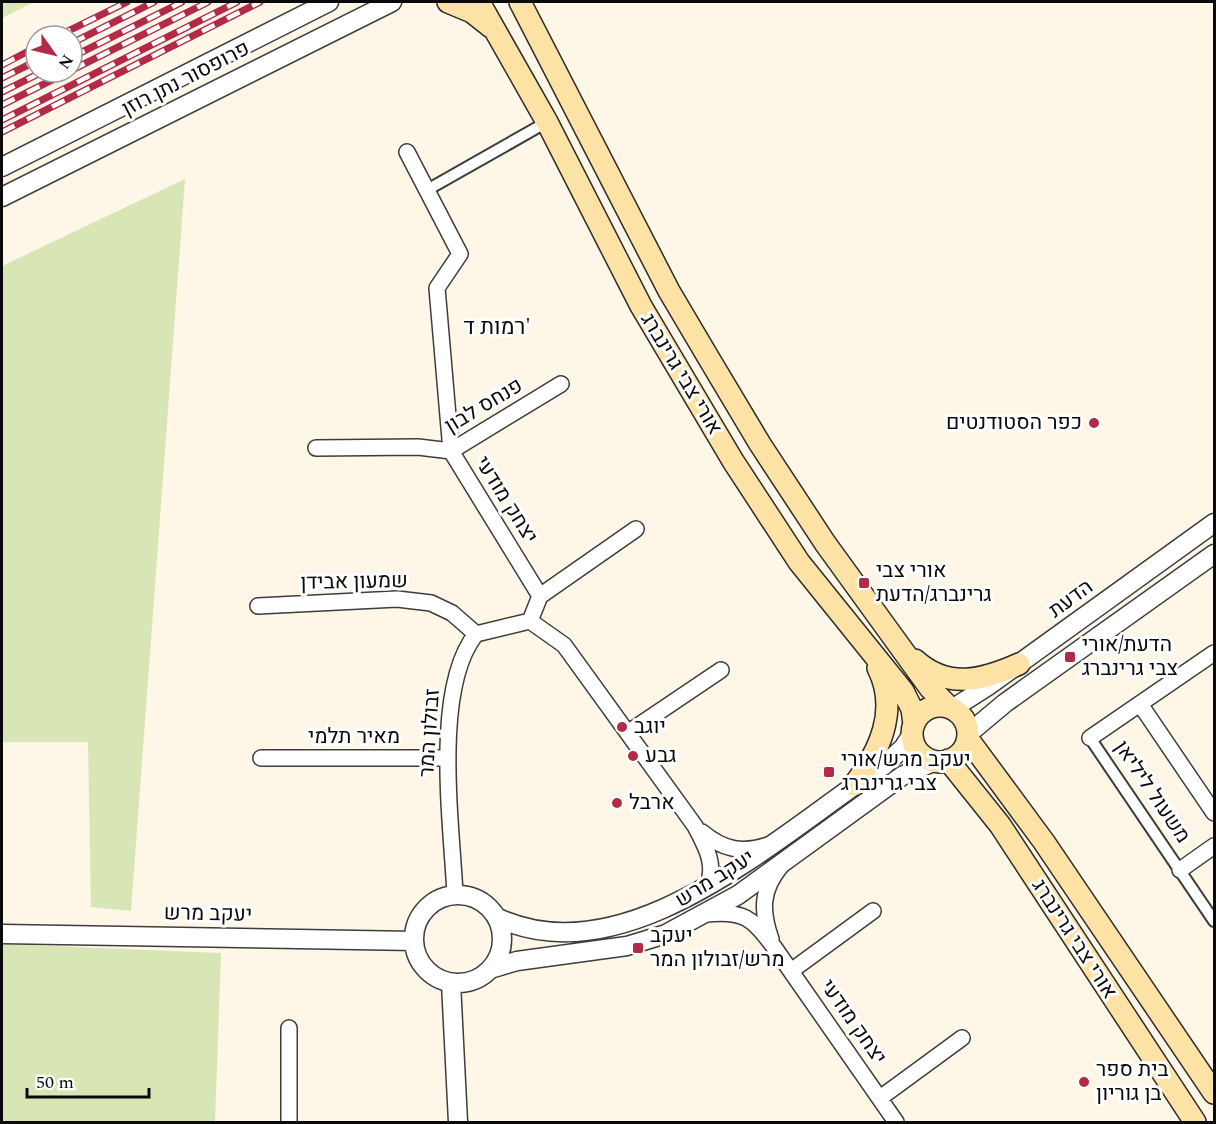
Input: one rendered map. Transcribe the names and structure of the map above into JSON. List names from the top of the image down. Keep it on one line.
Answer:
{"streets":{"main road":["אורי צבי גרינברג"],"street":["פרופסור נתן רוזן","פנחס לבון","יצחק מודעי","שמעון אבידן","הדעת","זבולון המר","מאיר תלמי","משעול ליליאן","יעקב מרש"]},"crossings":[["אורי צבי גרינברג","הדעת"],["אורי צבי גרינברג","יעקב מרש"],["פנחס לבון","יצחק מודעי"],["יצחק מודעי","יעקב מרש"],["שמעון אבידן","זבולון המר"],["הדעת","יעקב מרש"],["זבולון המר","מאיר תלמי"],["זבולון המר","יעקב מרש"]],"districts":["רמות ד'"],"places":{"other":["כפר הסטודנטים","יוגב","גבע","ארבל","בית ספר בן גוריון"],"transit":["אורי צבי גרינברג/הדעת","הדעת/אורי צבי גרינברג","יעקב מרש/אורי צבי גרינברג","יעקב מרש/זבולון המר"]},"scale_bar":"50 m","north":"bottom right"}
